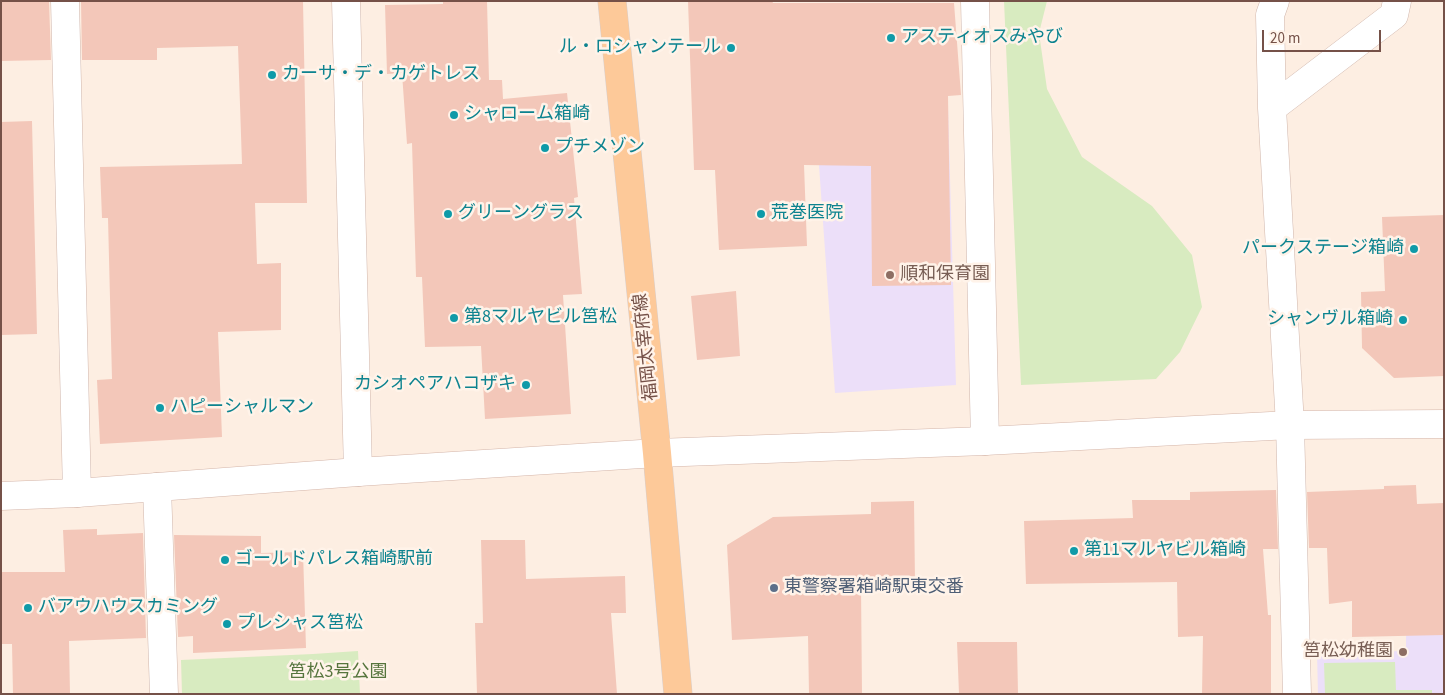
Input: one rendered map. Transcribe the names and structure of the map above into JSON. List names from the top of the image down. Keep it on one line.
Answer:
{"streets":{"main road":["福岡太宰府線"]},"parks":["筥松3号公園"],"places":["アスティオスみやび","ル・ロシャンテール","カーサ・デ・カゲトレス","シャローム箱崎","プチメゾン","グリーングラス","荒巻医院","パークステージ箱崎","順和保育園","第8マルヤビル筥松","シャンヴル箱崎","カシオペアハコザキ","ハピーシャルマン","第11マルヤビル箱崎","ゴールドパレス箱崎駅前","東警察署箱崎駅東交番","バアウハウスカミング","プレシャス筥松","筥松幼稚園"],"scale_bar":"20 m"}
